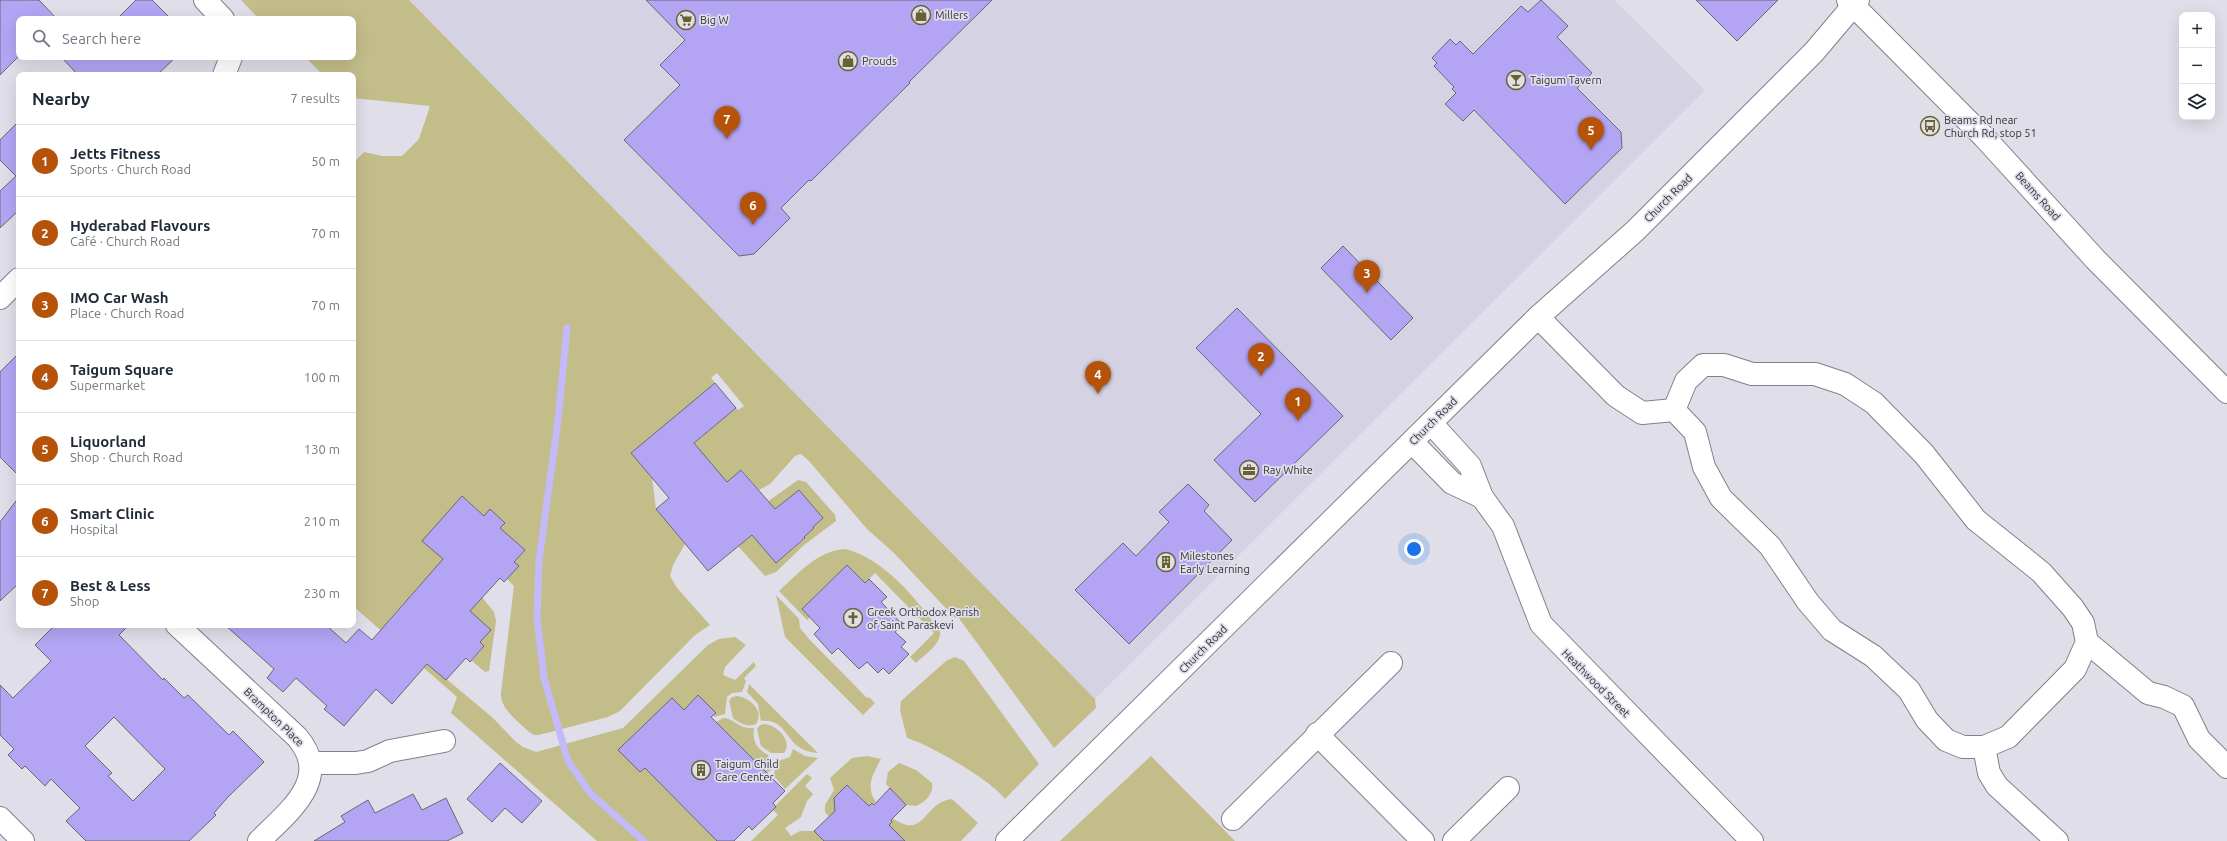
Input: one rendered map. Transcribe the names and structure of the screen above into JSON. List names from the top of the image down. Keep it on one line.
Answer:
{"streets":{"street":["Beams Road","Church Road","Heathwood Street","Brampton Place"]},"crossings":[["Beams Road","Church Road"],["Church Road","Heathwood Street"]],"places":{"shop":["Millers","Prouds"],"supermarket":["Big W"],"bar":["Taigum Tavern"],"bus stop":["Beams Rd near Church Rd, stop 51"],"office":["Ray White"],"building":["Milestones Early Learning","Taigum Child Care Center"],"church":["Greek Orthodox Parish of Saint Paraskevi"]},"page":{"map_buttons":["+","−"],"search":"Search here","heading":["Nearby","7 results"],"pins":["7","5","6","3","2","4","1"],"list":[{"mark":"1","name":"Jetts Fitness","note":"Sports · Church Road","value":"50 m"},{"mark":"2","name":"Hyderabad Flavours","note":"Café · Church Road","value":"70 m"},{"mark":"3","name":"IMO Car Wash","note":"Place · Church Road","value":"70 m"},{"mark":"4","name":"Taigum Square","note":"Supermarket","value":"100 m"},{"mark":"5","name":"Liquorland","note":"Shop · Church Road","value":"130 m"},{"mark":"6","name":"Smart Clinic","note":"Hospital","value":"210 m"},{"mark":"7","name":"Best & Less","note":"Shop","value":"230 m"}]}}
